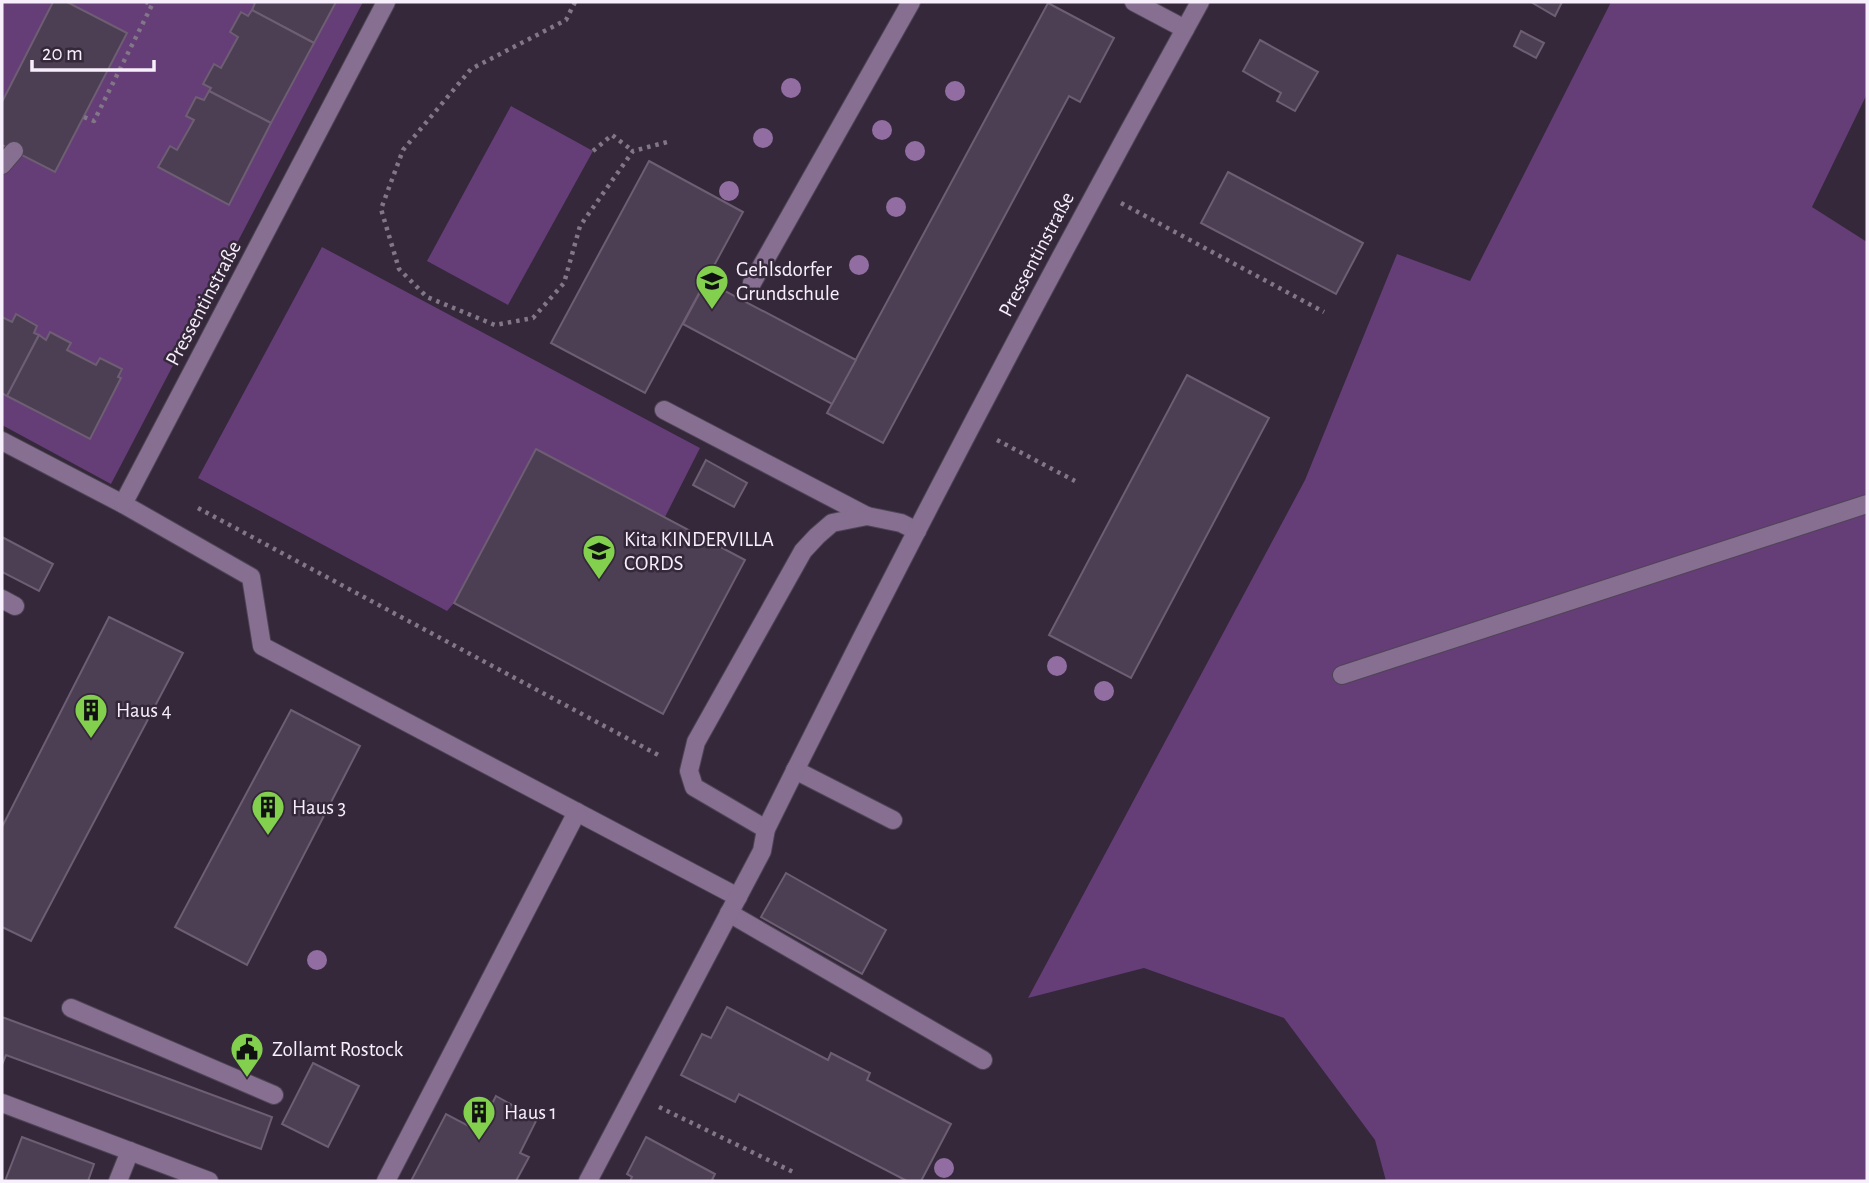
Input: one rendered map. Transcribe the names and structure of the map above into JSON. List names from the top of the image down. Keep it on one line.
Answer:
{"streets":{"street":["Pressentinstraße"]},"places":{"school or university":["Gehlsdorfer Grundschule","Kita KINDERVILLA CORDS"],"building":["Haus 4","Haus 3","Haus 1"],"public building":["Zollamt Rostock"]},"scale_bar":"20 m"}
